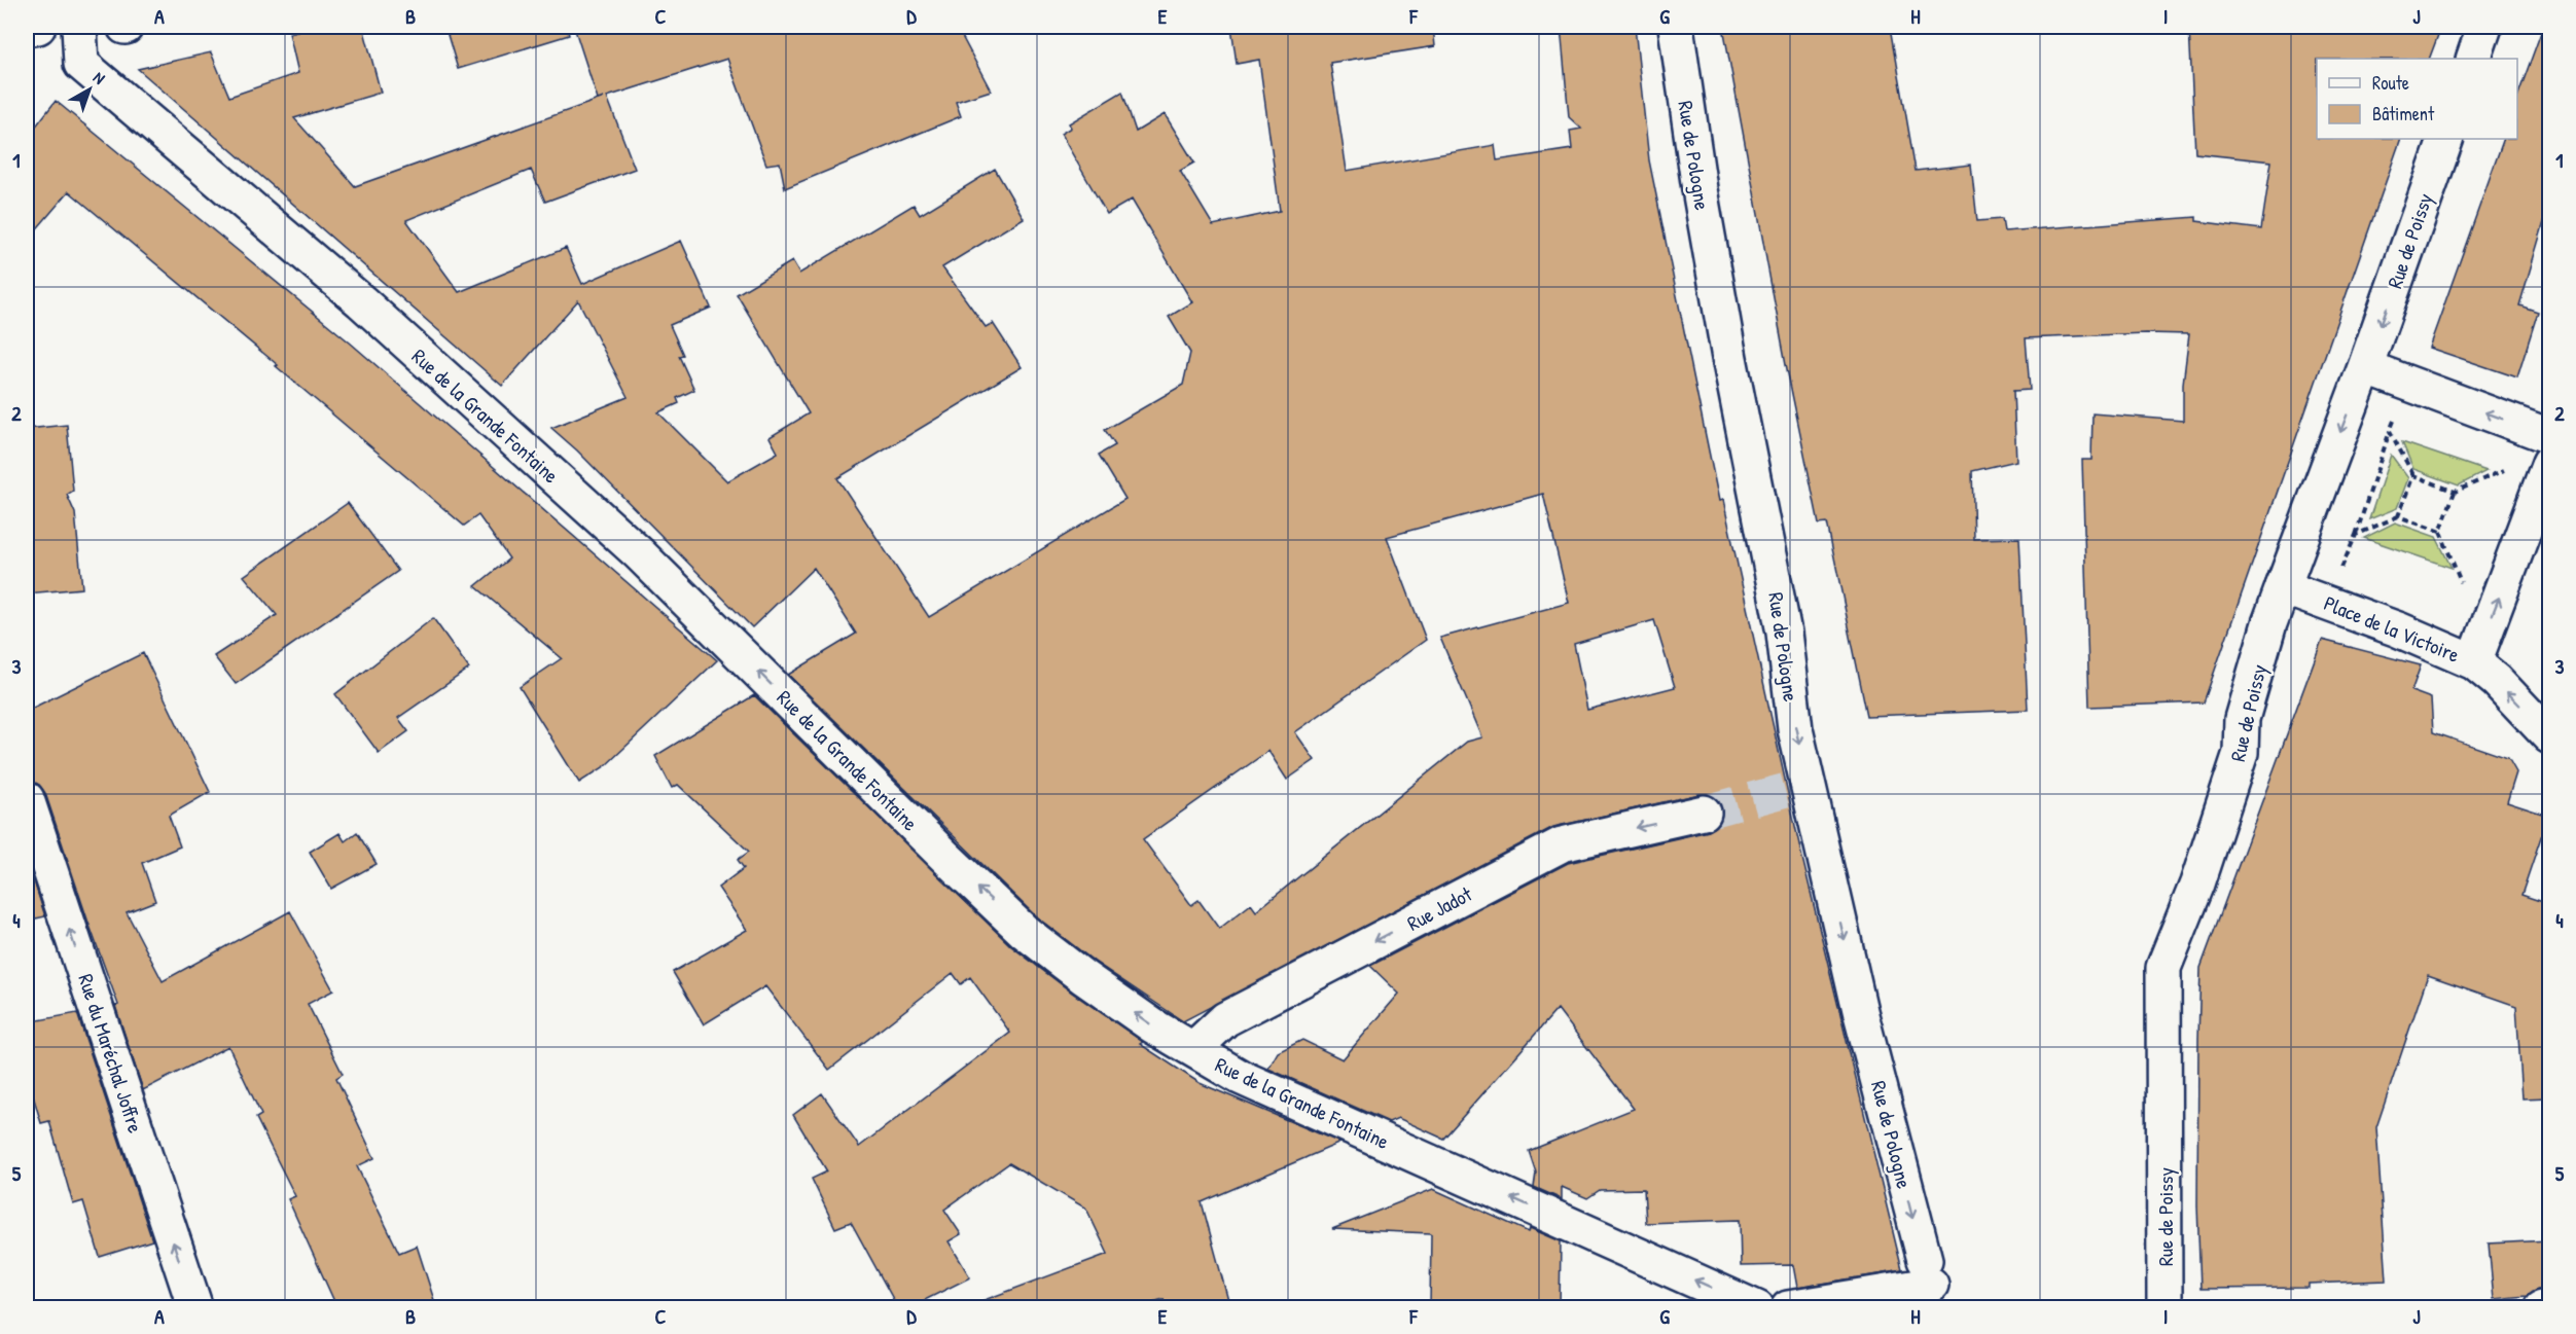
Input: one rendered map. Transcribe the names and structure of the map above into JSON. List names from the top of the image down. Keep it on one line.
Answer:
{"streets":{"street":["Rue de Pologne","Rue de Poissy","Rue de la Grande Fontaine","Place de la Victoire","Rue Jadot","Rue du Maréchal Joffre"]},"crossings":[["Rue de Poissy","Place de la Victoire"],["Rue de la Grande Fontaine","Rue Jadot"]],"one_way":["Rue de Pologne","Rue de Poissy","Rue de la Grande Fontaine","Place de la Victoire","Rue Jadot","Rue du Maréchal Joffre"],"legend":["Route","Bâtiment"],"north":"top right","grid":{"columns":["A","B","C","D","E","F","G","H","I","J"],"rows":["1","2","3","4","5"]}}
